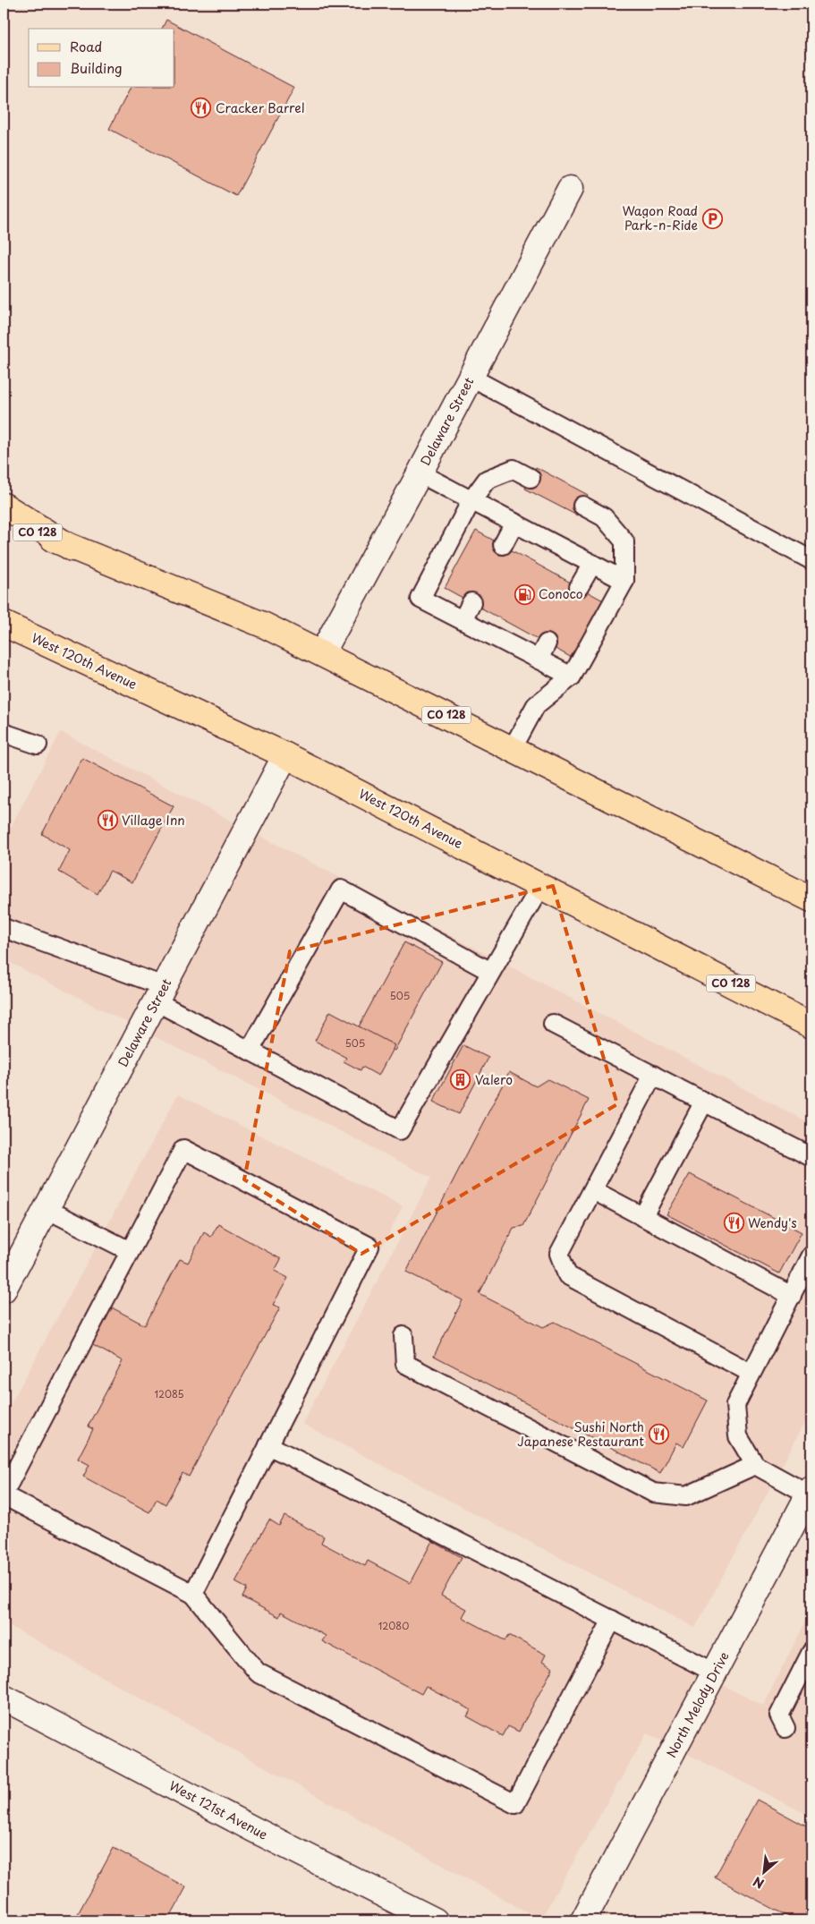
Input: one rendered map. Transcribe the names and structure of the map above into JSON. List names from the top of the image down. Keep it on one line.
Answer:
{"streets":{"main road":["CO 128","West 120th Avenue"],"street":["Delaware Street","North Melody Drive","West 121st Avenue"]},"crossings":[["Delaware Street","CO 128"],["Delaware Street","West 120th Avenue"]],"places":{"restaurant":["Cracker Barrel","Village Inn","Wendy's","Sushi North Japanese Restaurant"],"parking":["Wagon Road Park-n-Ride"],"fuel station":["Conoco"],"building":["Valero"]},"house_numbers":["505","505","12085","12080"],"legend":["Road","Building"],"north":"bottom left"}
